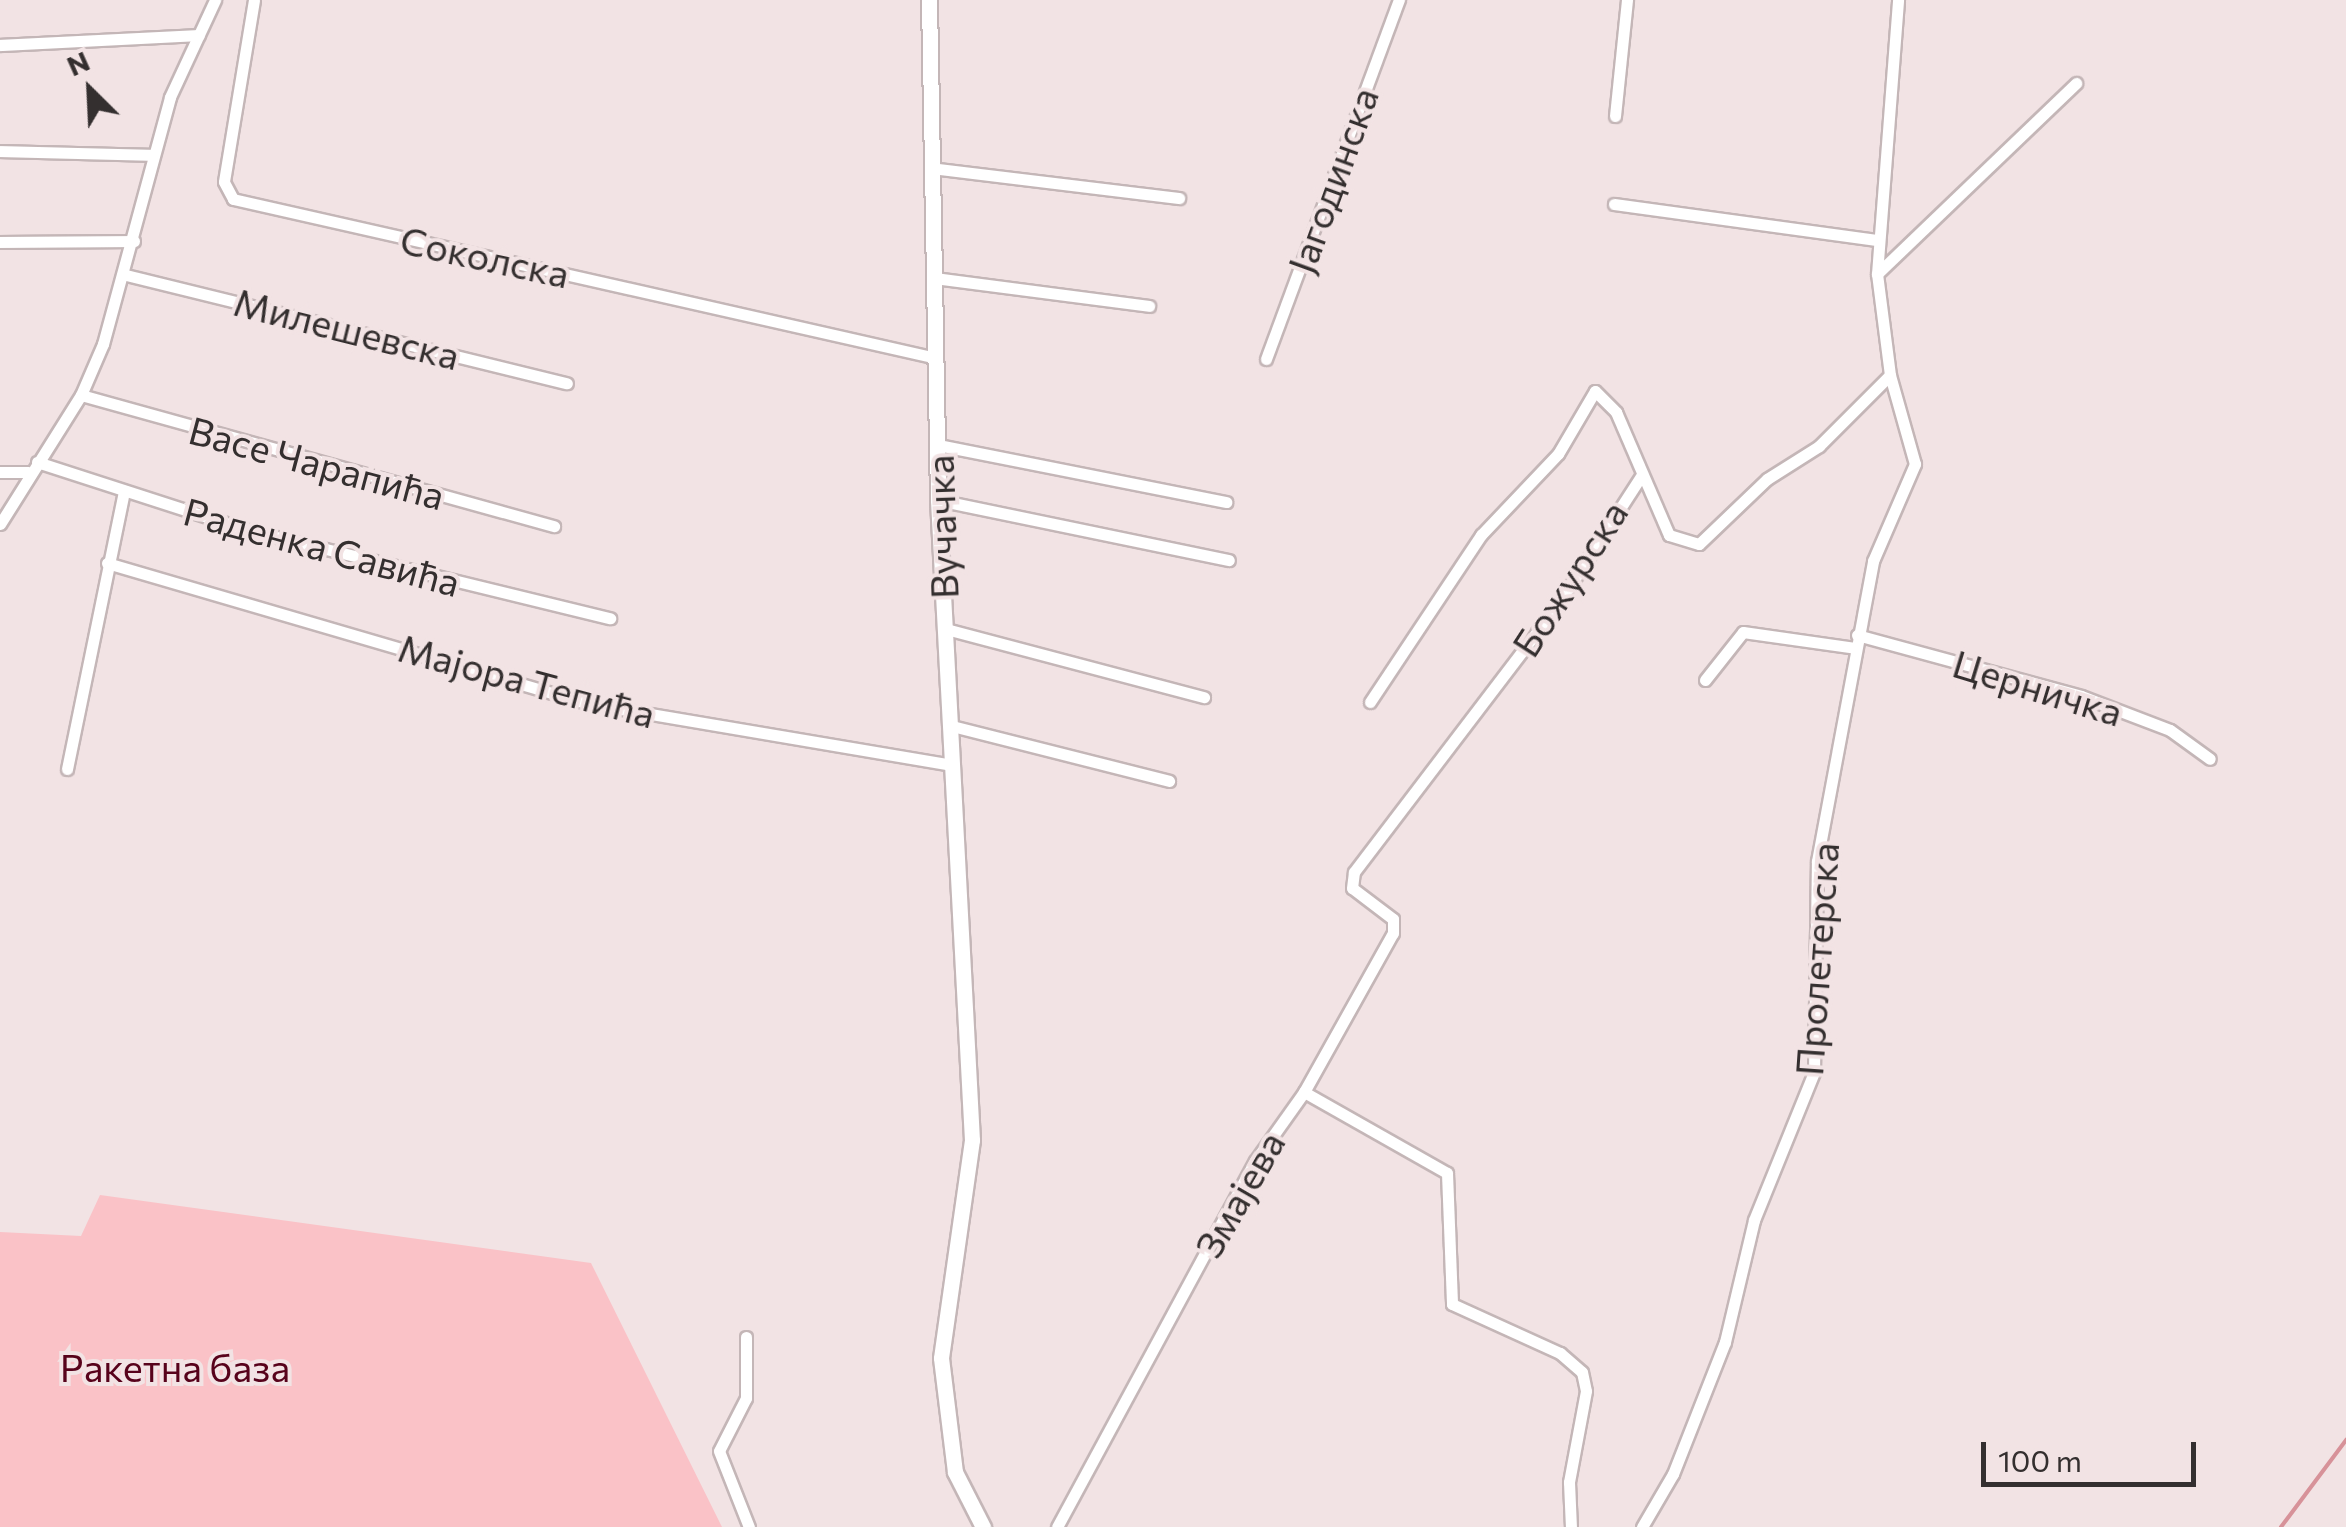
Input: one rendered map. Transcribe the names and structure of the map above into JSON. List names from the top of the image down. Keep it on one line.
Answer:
{"streets":{"street":["Јагодинска","Соколска","Милешевска","Васе Чарапића","Вучачка","Раденка Савића","Божурска","Мајора Тепића","Церничка","Пролетерска","Змајева"]},"crossings":[["Соколска","Вучачка"],["Вучачка","Мајора Тепића"],["Божурска","Змајева"],["Церничка","Пролетерска"]],"parks":["Ракетна база"],"scale_bar":"100 m","north":"top left"}
